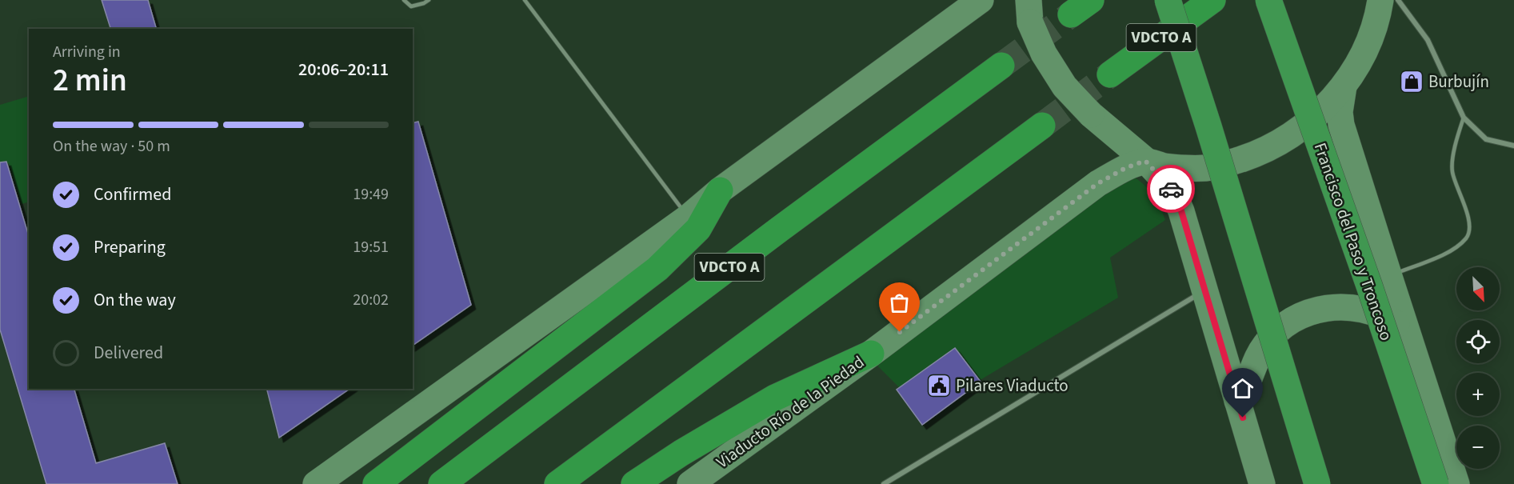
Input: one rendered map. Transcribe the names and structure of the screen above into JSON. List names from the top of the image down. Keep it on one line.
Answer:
{"streets":{"highway":["VDCTO A","Francisco del Paso y Troncoso"],"main road":["Viaducto Río de la Piedad"]},"places":{"shop":["Burbujín"],"public building":["Pilares Viaducto"]},"north":"bottom right","page":{"heading":["2 min","Arriving in","20:06–20:11"],"bar":"On the way · 50 m","list":[["Confirmed","19:49"],["Preparing","19:51"],["On the way","20:02"],"Delivered"],"map_buttons":["+","−"]}}
